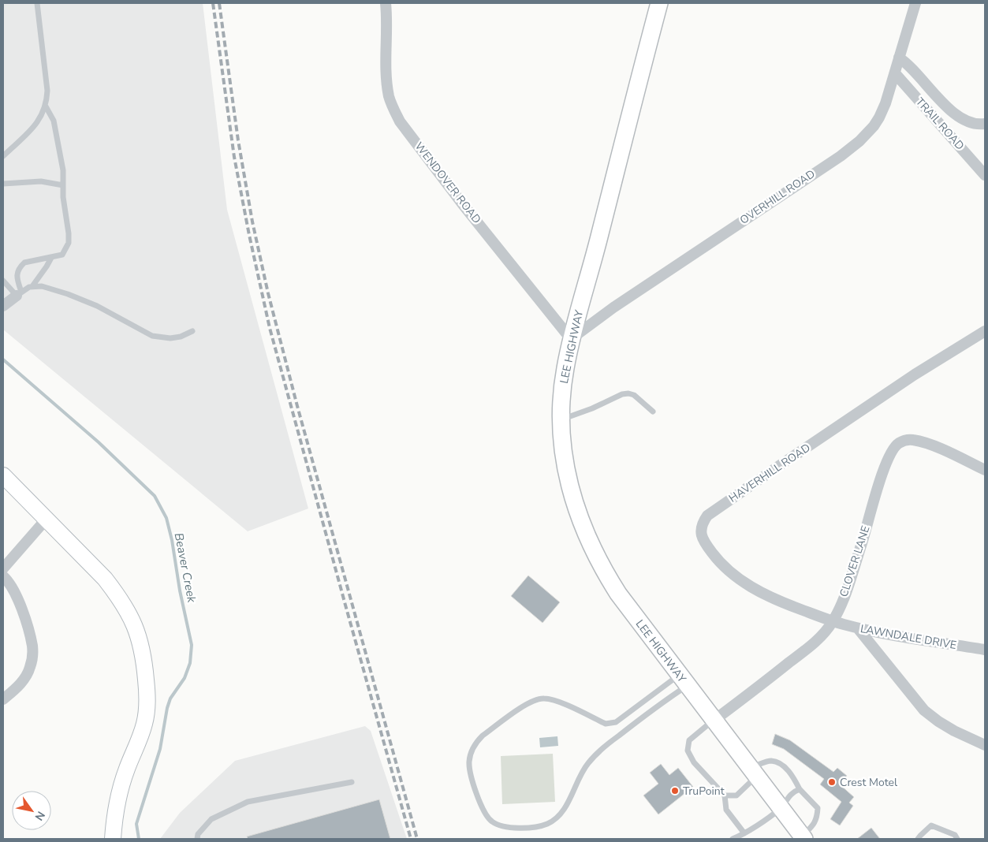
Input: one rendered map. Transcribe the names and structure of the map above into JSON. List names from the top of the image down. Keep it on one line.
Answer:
{"streets":{"main road":["LEE HIGHWAY"],"street":["TRAIL ROAD","WENDOVER ROAD","OVERHILL ROAD","HAVERHILL ROAD","CLOVER LANE","LAWNDALE DRIVE"]},"crossings":[["TRAIL ROAD","OVERHILL ROAD"],["WENDOVER ROAD","OVERHILL ROAD"],["WENDOVER ROAD","LEE HIGHWAY"],["OVERHILL ROAD","LEE HIGHWAY"],["LEE HIGHWAY","CLOVER LANE"],["HAVERHILL ROAD","CLOVER LANE"],["HAVERHILL ROAD","LAWNDALE DRIVE"],["CLOVER LANE","LAWNDALE DRIVE"]],"water":["Beaver Creek"],"places":["Crest Motel","TruPoint"],"north":"bottom right"}
